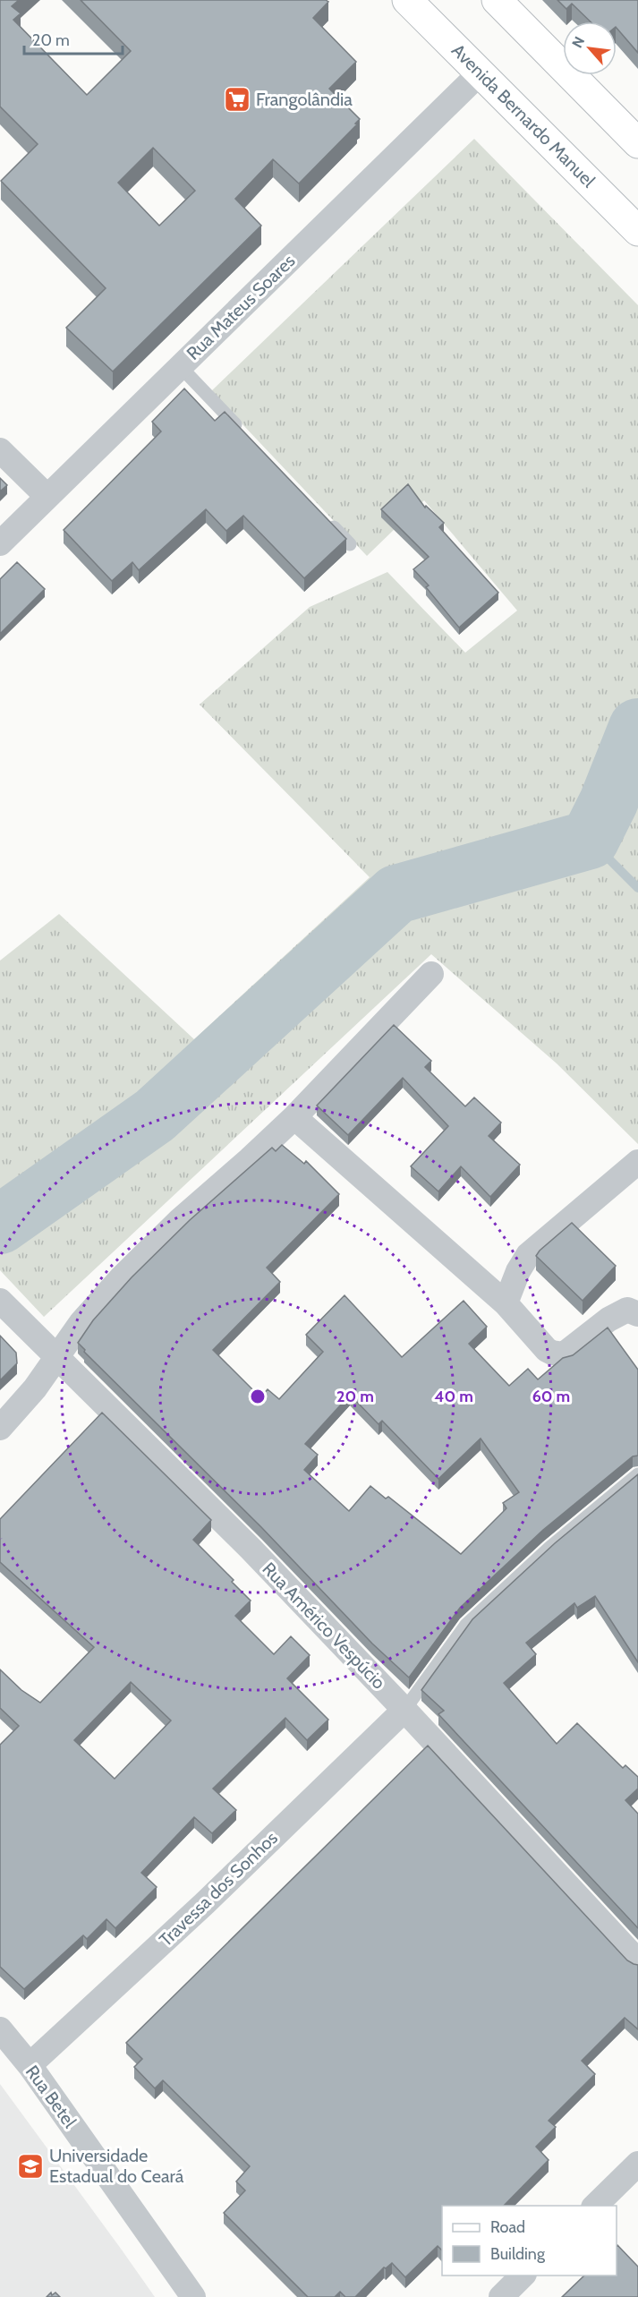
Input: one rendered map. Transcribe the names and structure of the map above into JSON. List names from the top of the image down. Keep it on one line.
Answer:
{"streets":{"main road":["Avenida Bernardo Manuel"],"street":["Rua Mateus Soares","Rua Américo Vespúcio","Travessa dos Sonhos","Rua Betel"]},"crossings":[["Avenida Bernardo Manuel","Rua Mateus Soares"],["Rua Américo Vespúcio","Travessa dos Sonhos"],["Travessa dos Sonhos","Rua Betel"]],"places":{"supermarket":["Frangolândia"],"school or university":["Universidade Estadual do Ceará"]},"legend":["Road","Building"],"scale_bar":"20 m","north":"top left","rings":["20 m","40 m","60 m"]}
